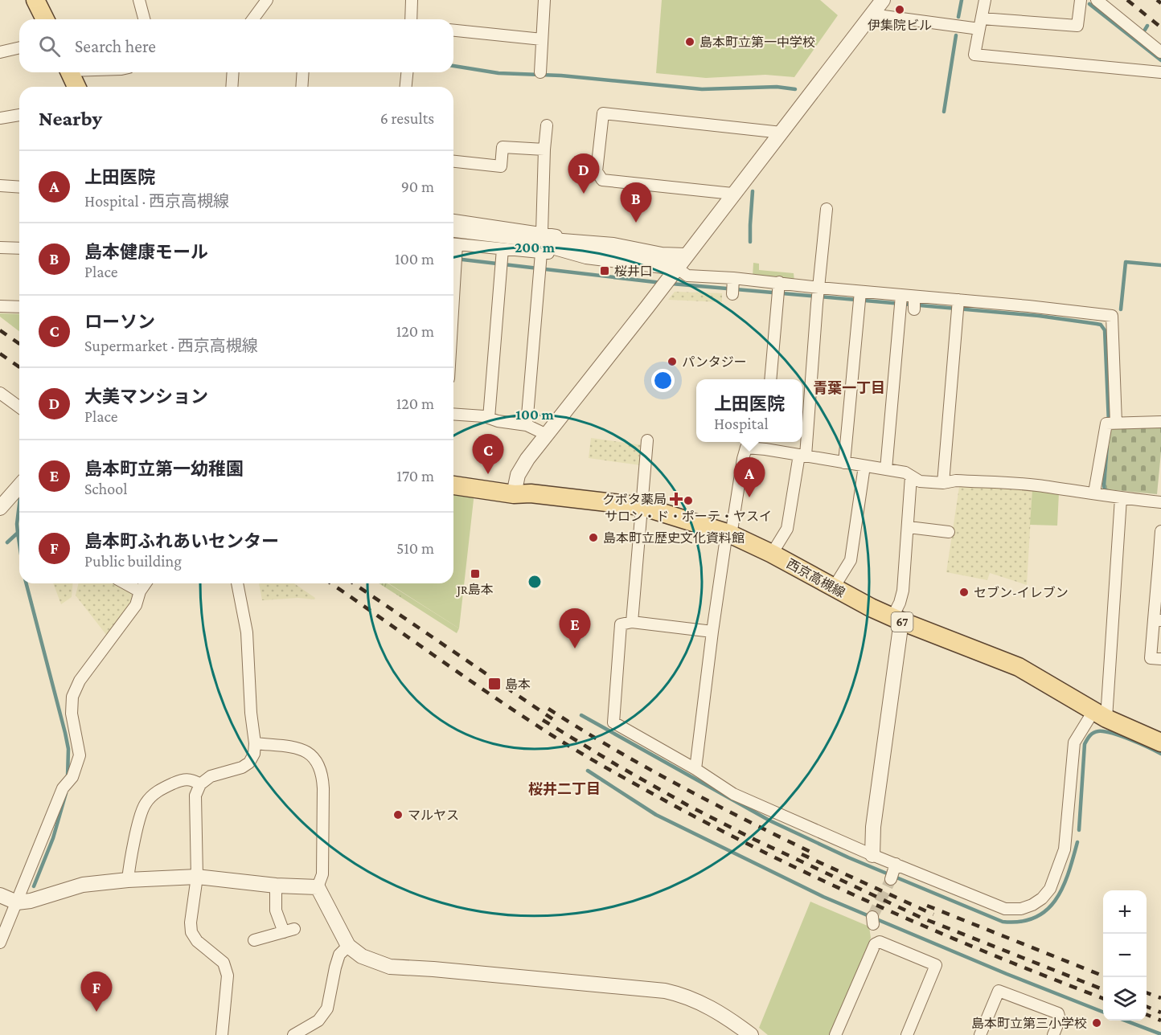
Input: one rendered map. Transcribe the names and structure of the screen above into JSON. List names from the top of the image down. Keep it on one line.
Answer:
{"streets":{"main road":["西京高槻線","67"]},"districts":["青葉一丁目","桜井二丁目"],"places":{"other":["伊集院ビル","島本町立第一中学校","パンタジー","サロン・ド・ポーテ・ヤスイ","島本町立歴史文化資料館","セブン-イレブン","マルヤス","島本町立第三小学校"],"transit":["桜井口","JR島本","島本"],"health":["クボタ薬局"]},"page":{"search":"Search here","heading":["Nearby","6 results"],"list":[{"mark":"A","name":"上田医院","note":"Hospital · 西京高槻線","value":"90 m"},{"mark":"B","name":"島本健康モール","note":"Place","value":"100 m"},{"mark":"C","name":"ローソン","note":"Supermarket · 西京高槻線","value":"120 m"},{"mark":"D","name":"大美マンション","note":"Place","value":"120 m"},{"mark":"E","name":"島本町立第一幼稚園","note":"School","value":"170 m"},{"mark":"F","name":"島本町ふれあいセンター","note":"Public building","value":"510 m"}],"pins":["D","B","C","A","E","F"],"popup":["上田医院","Hospital"],"map_buttons":["+","−"]},"rings":["200 m","100 m"]}
